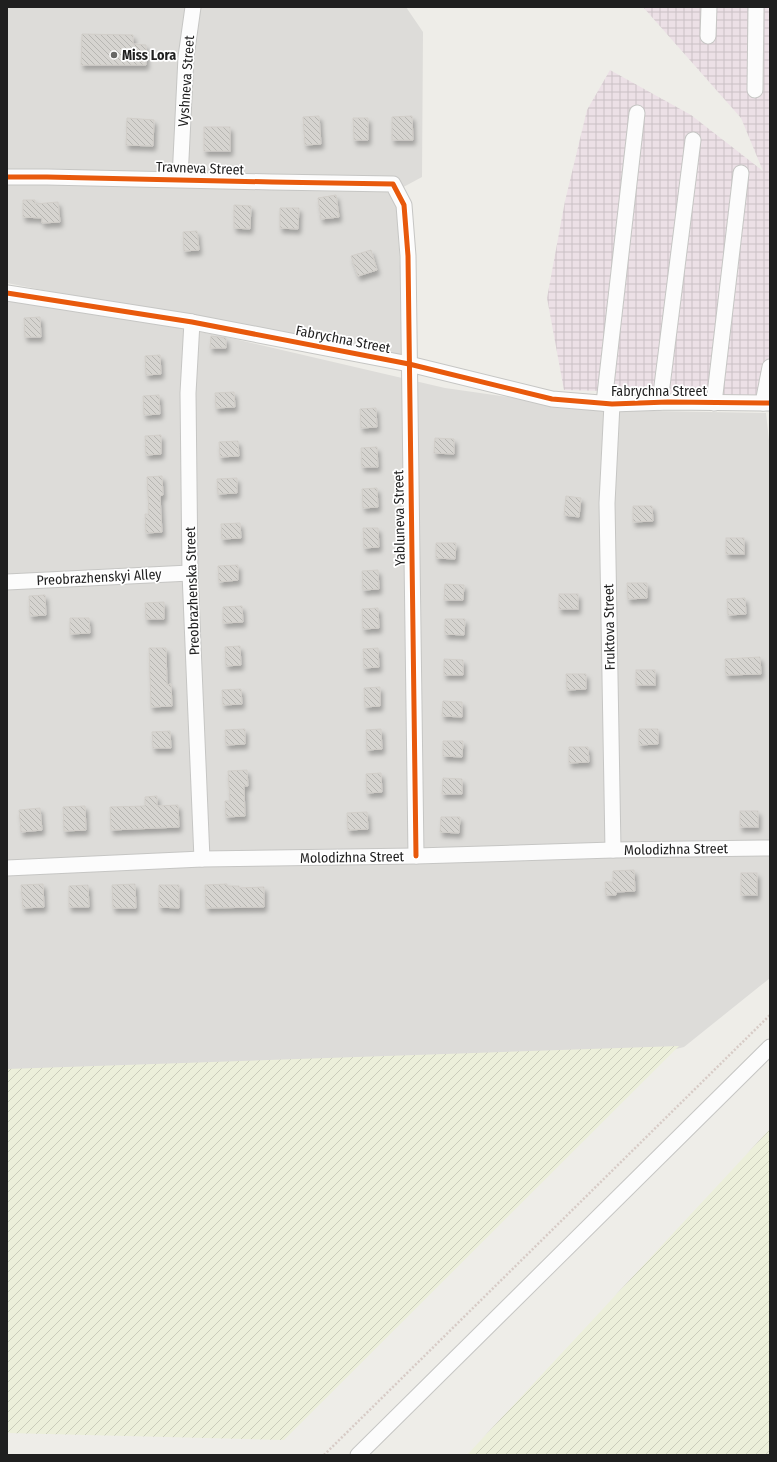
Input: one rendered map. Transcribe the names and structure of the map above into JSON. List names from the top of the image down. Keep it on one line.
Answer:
{"streets":{"street":["Vyshneva Street","Travneva Street","Fabrychna Street","Yabluneva Street","Preobrazhenskyi Alley","Preobrazhenska Street","Fruktova Street","Molodizhna Street"]},"crossings":[["Vyshneva Street","Travneva Street"],["Travneva Street","Yabluneva Street"],["Fabrychna Street","Yabluneva Street"],["Fabrychna Street","Preobrazhenska Street"],["Fabrychna Street","Fruktova Street"],["Yabluneva Street","Molodizhna Street"],["Preobrazhenskyi Alley","Preobrazhenska Street"],["Preobrazhenska Street","Molodizhna Street"],["Fruktova Street","Molodizhna Street"]],"places":["Miss Lora"]}
